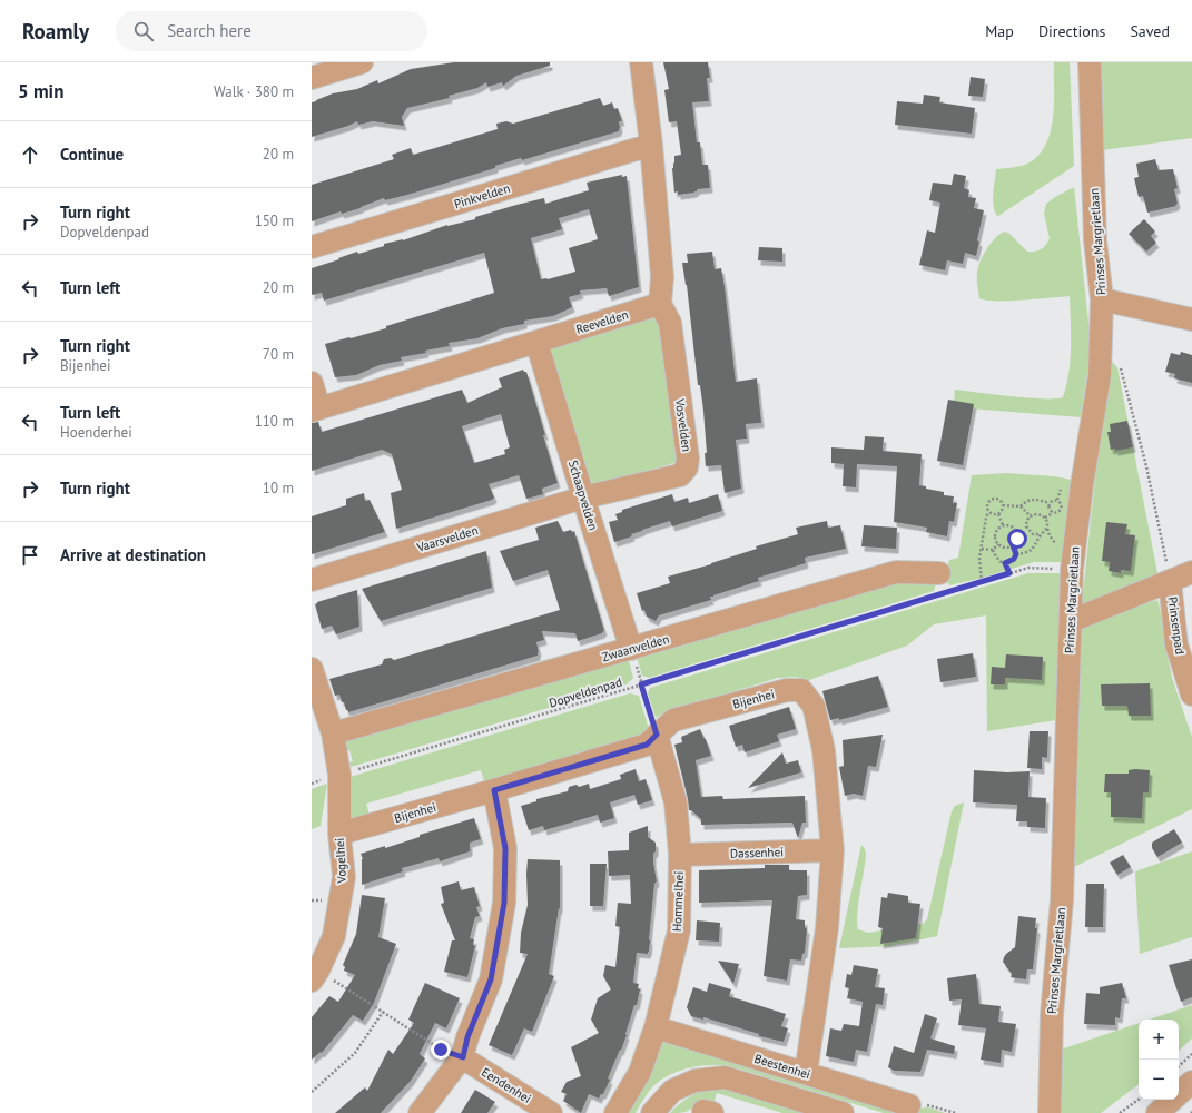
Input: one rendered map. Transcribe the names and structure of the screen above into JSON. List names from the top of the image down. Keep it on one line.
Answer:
{"streets":{"street":["Pinkvelden","Prinses Margrietlaan","Reevelden","Vosvelden","Schaapvelden","Vaarsvelden","Prinsenpad","Zwaanvelden","Bijenhei","Dassenhei","Vogelhei","Hommelhei","Beestenhei","Eendenhei"],"path":["Dopveldenpad"]},"crossings":[["Prinses Margrietlaan","Dopveldenpad"],["Reevelden","Vosvelden"],["Reevelden","Schaapvelden"],["Vosvelden","Schaapvelden"],["Vosvelden","Vaarsvelden"],["Schaapvelden","Vaarsvelden"],["Schaapvelden","Zwaanvelden"],["Zwaanvelden","Vogelhei"],["Dopveldenpad","Vogelhei"],["Bijenhei","Dassenhei"],["Bijenhei","Vogelhei"],["Bijenhei","Hommelhei"],["Bijenhei","Beestenhei"],["Dassenhei","Hommelhei"],["Hommelhei","Beestenhei"]],"page":{"header":"Roamly","search":"Search here","nav":["Map","Directions","Saved"],"heading":["5 min","Walk · 380 m"],"list":[["Continue","20 m"],["Turn right","Dopveldenpad","150 m"],["Turn left","20 m"],["Turn right","Bijenhei","70 m"],["Turn left","Hoenderhei","110 m"],["Turn right","10 m"],"Arrive at destination"],"map_buttons":["+","−"]}}
